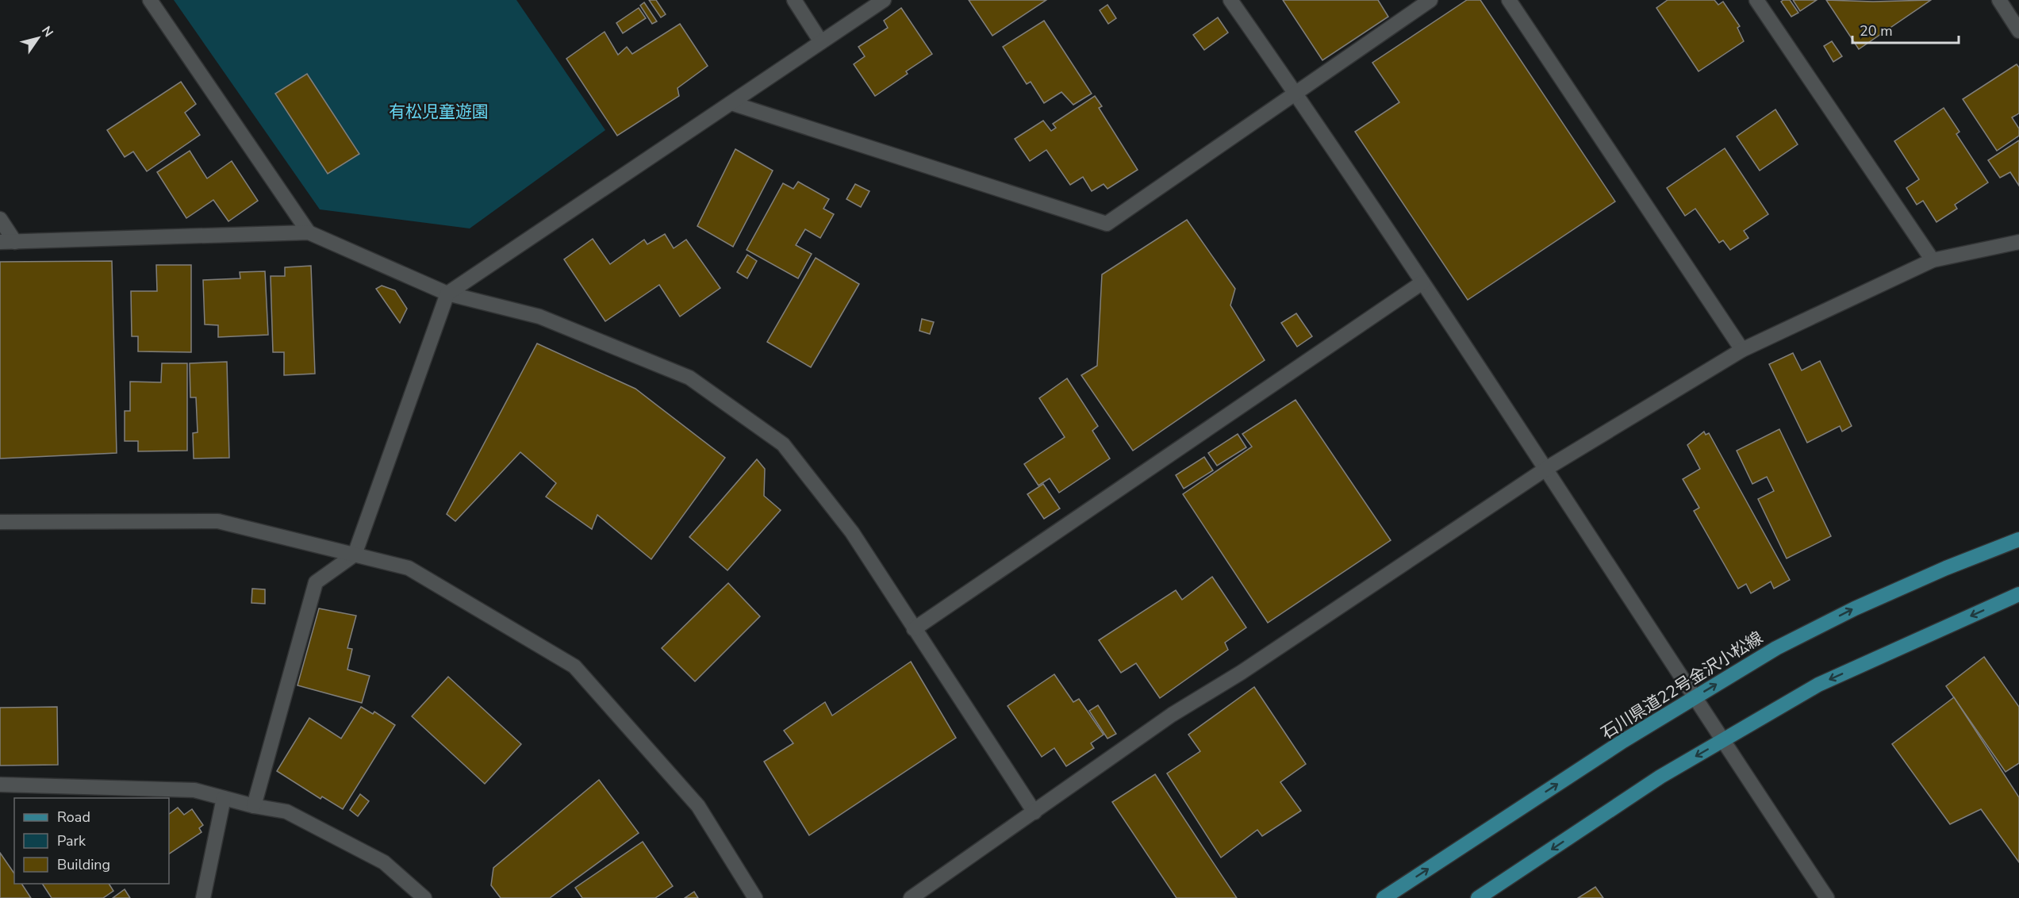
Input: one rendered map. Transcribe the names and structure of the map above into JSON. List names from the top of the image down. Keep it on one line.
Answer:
{"streets":{"main road":["石川県道22号金沢小松線"]},"parks":["有松児童遊園"],"legend":["Road","Park","Building"],"scale_bar":"20 m","north":"top right"}
